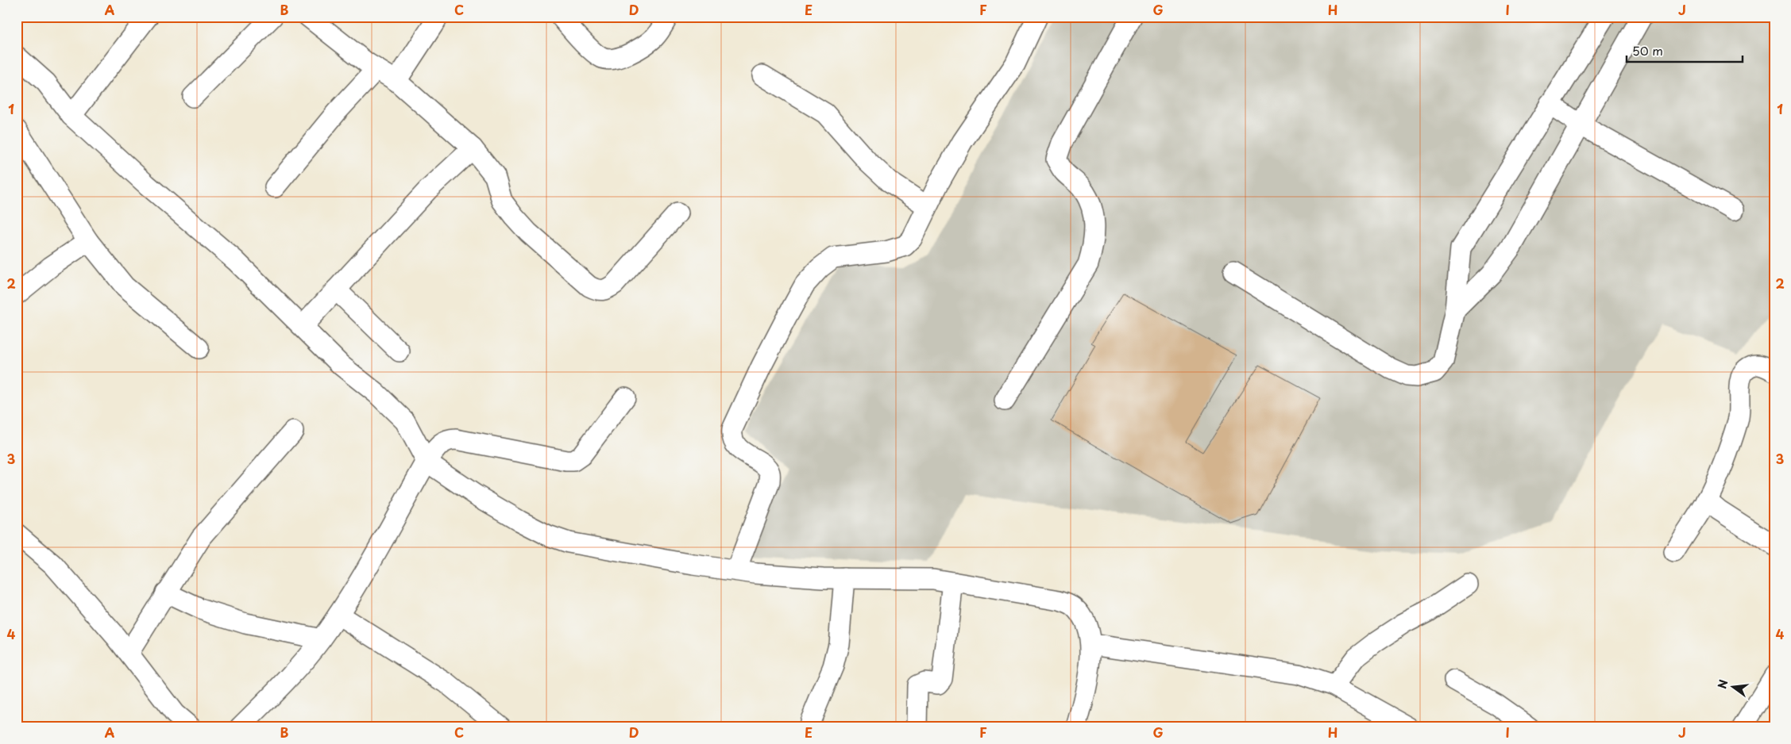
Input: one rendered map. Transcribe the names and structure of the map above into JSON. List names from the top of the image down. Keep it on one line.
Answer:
{"scale_bar":"50 m","north":"left","grid":{"columns":["A","B","C","D","E","F","G","H","I","J"],"rows":["1","2","3","4"]}}
